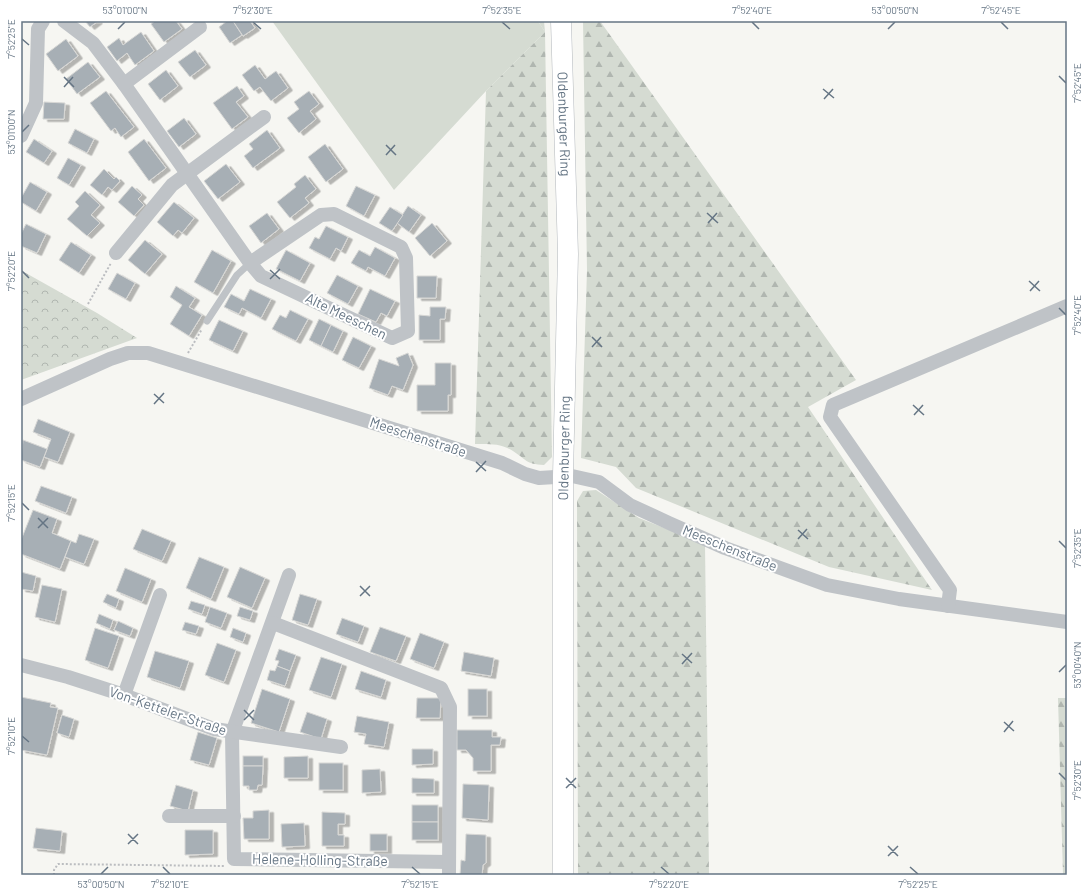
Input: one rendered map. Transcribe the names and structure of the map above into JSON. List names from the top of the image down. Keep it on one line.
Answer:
{"streets":{"main road":["Oldenburger Ring"],"street":["Alte Meeschen","Meeschenstraße","Von-Ketteler-Straße","Helene-Holling-Straße"]},"crossings":[["Oldenburger Ring","Meeschenstraße"],["Von-Ketteler-Straße","Helene-Holling-Straße"]],"coordinates":["53°01'00\"N","7°52'30\"E","7°52'35\"E","7°52'40\"E","53°00'50\"N","7°52'45\"E","7°52'25\"E","7°52'20\"E","7°52'15\"E","53°00'40\"N","7°52'10\"E"]}
